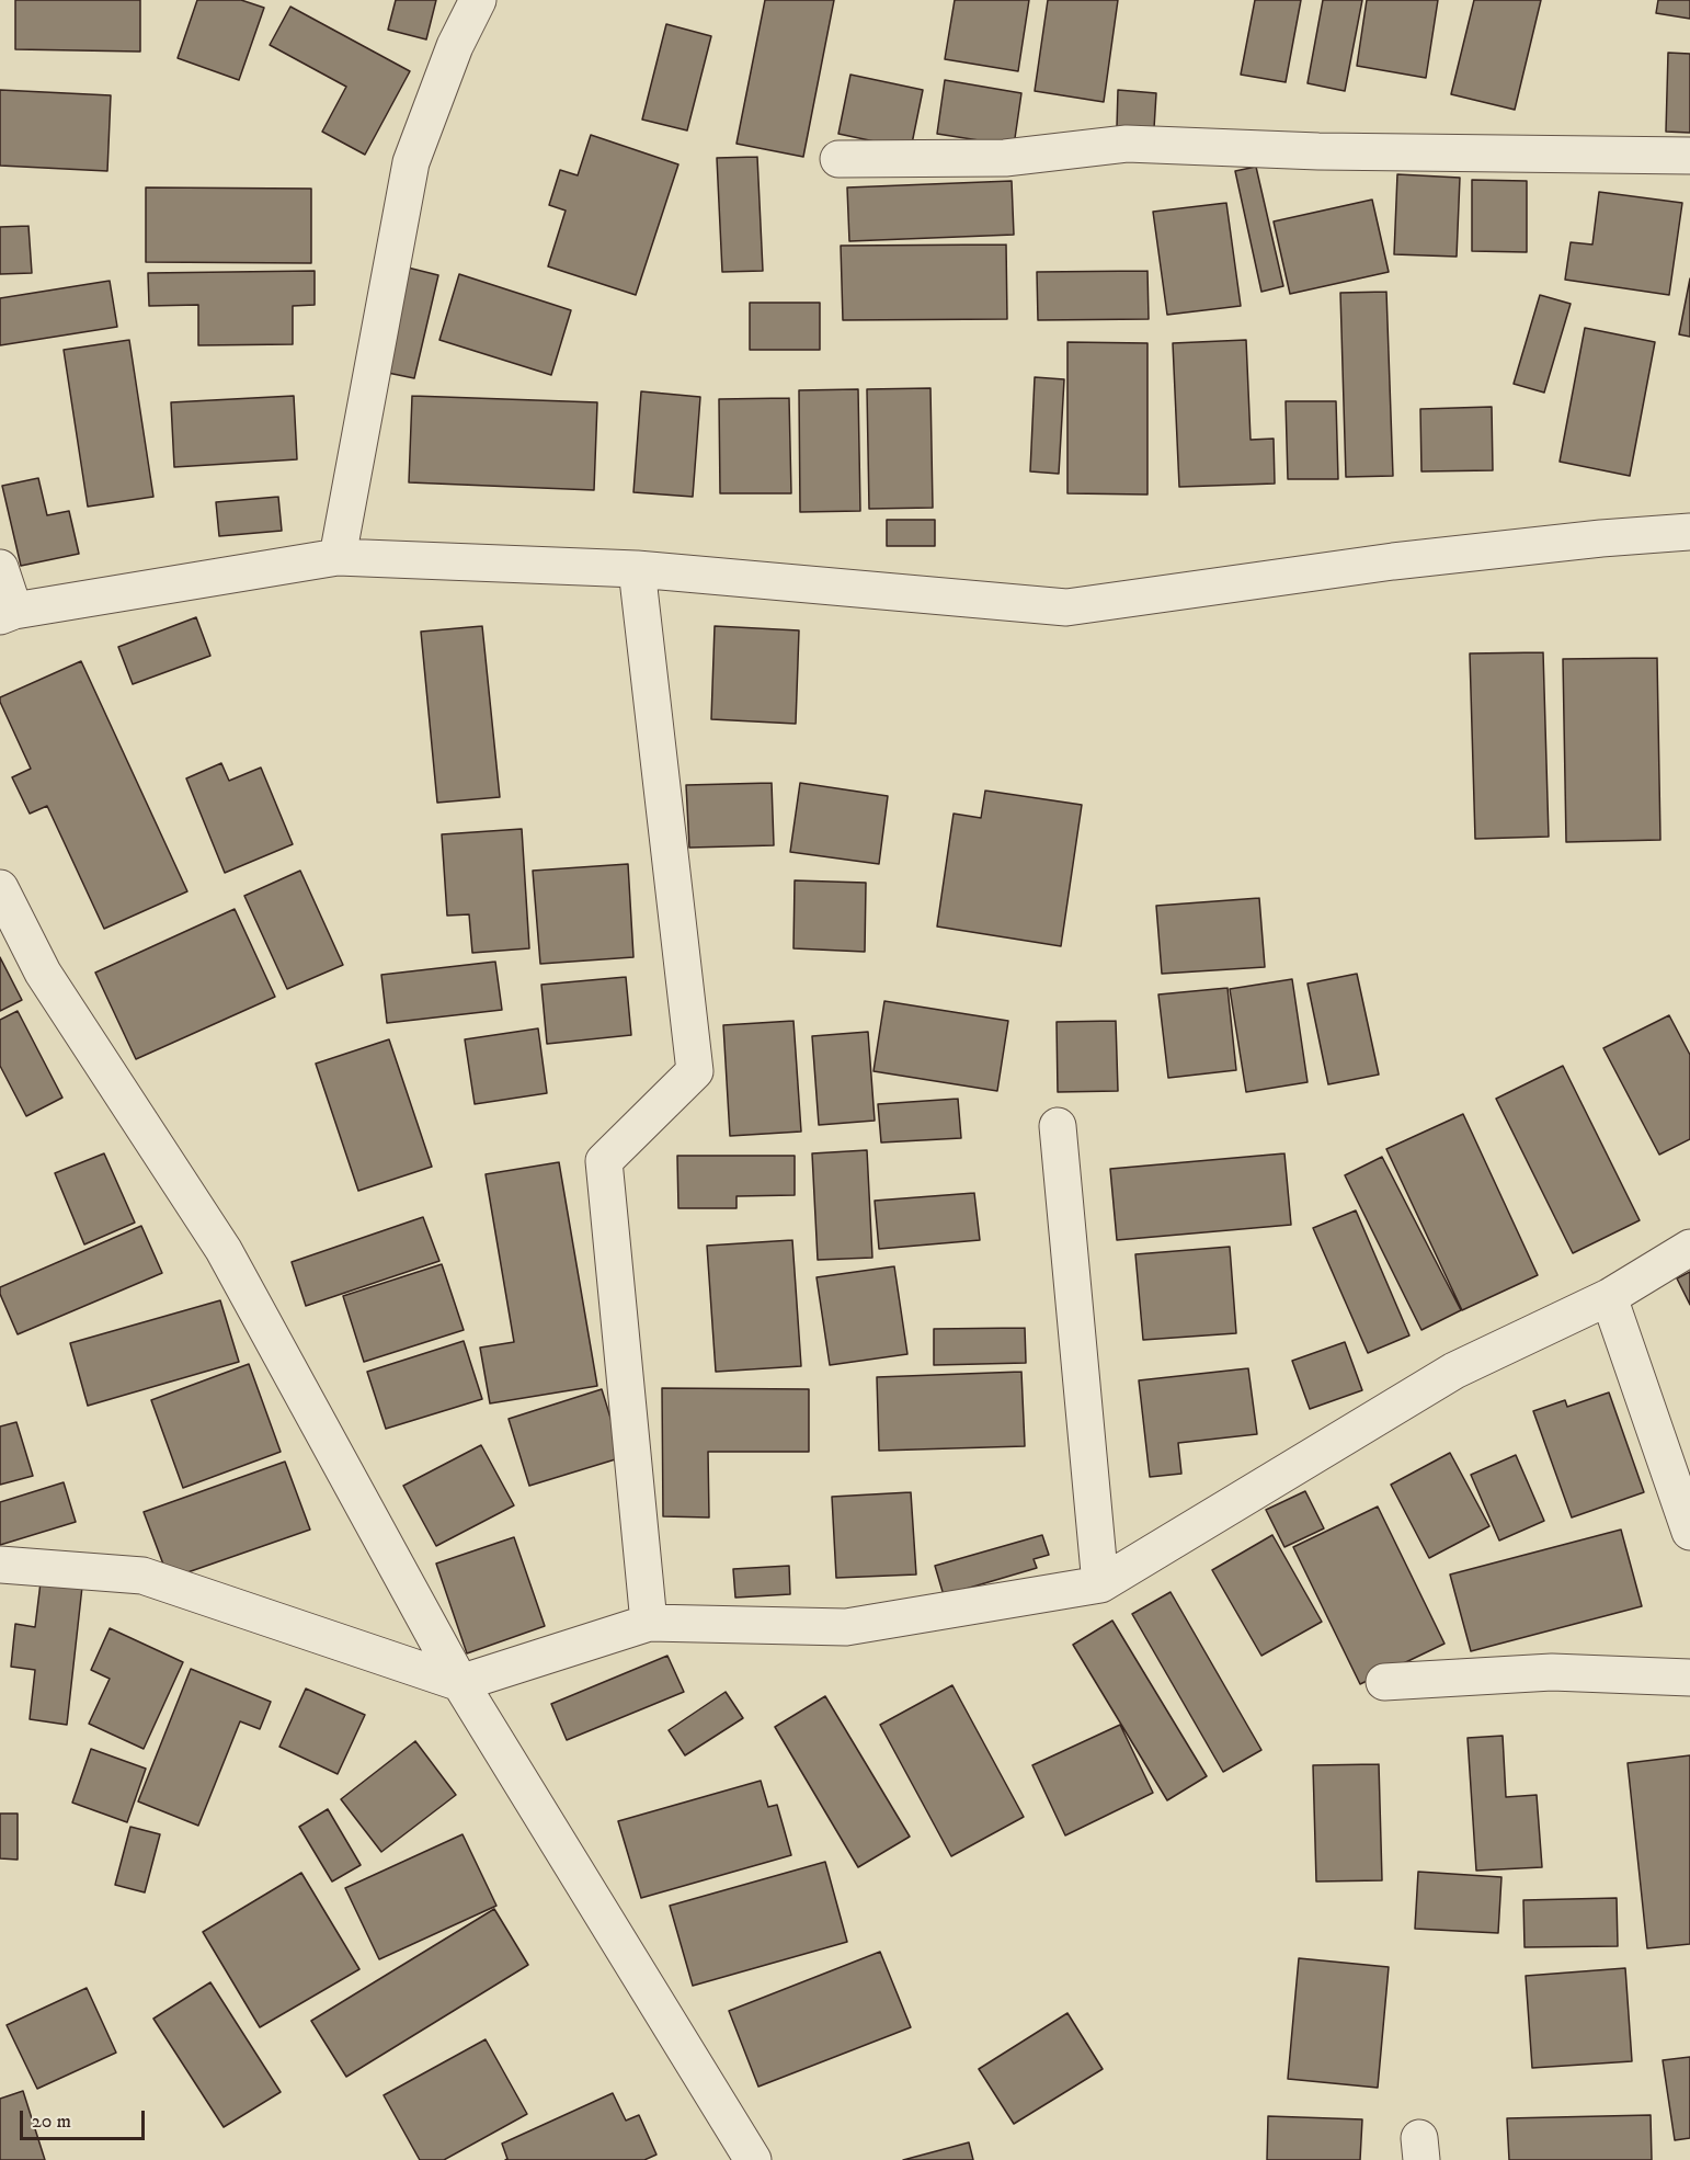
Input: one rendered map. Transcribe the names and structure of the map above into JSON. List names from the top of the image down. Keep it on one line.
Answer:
{"scale_bar":"20 m"}
